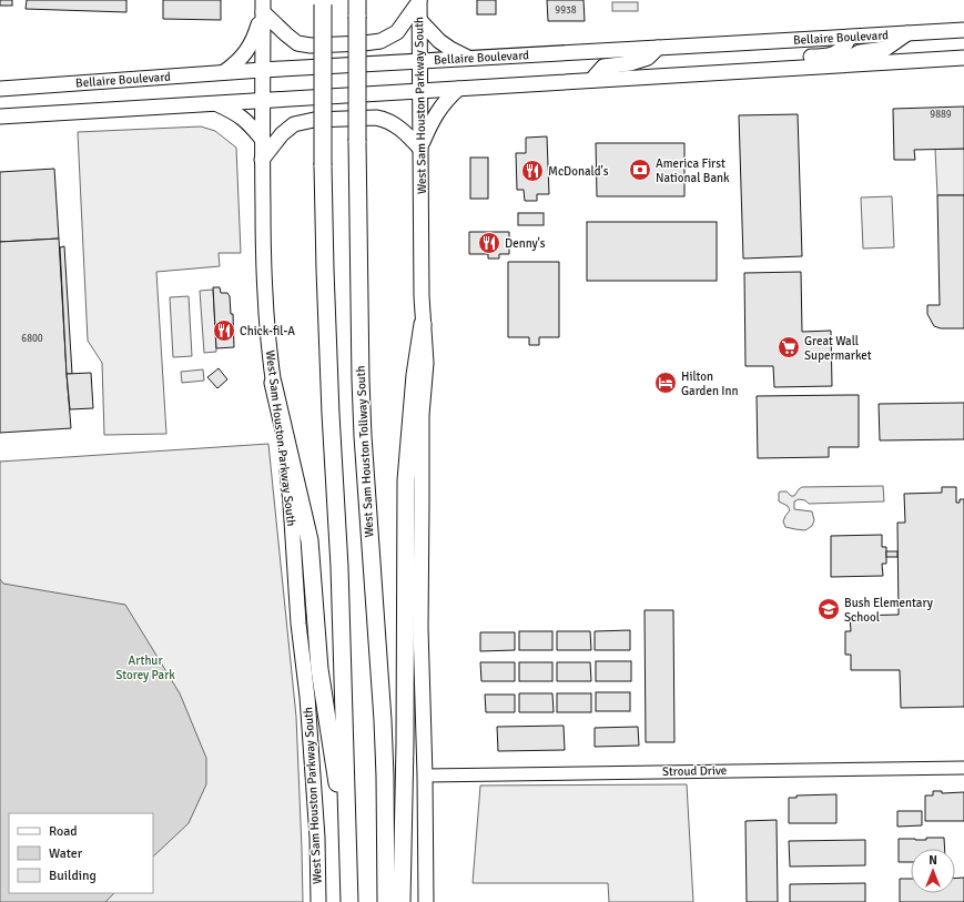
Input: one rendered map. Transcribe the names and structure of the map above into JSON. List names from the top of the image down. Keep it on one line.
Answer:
{"streets":{"highway":["West Sam Houston Tollway South"],"main road":["Bellaire Boulevard","West Sam Houston Parkway South"],"street":["Stroud Drive"]},"crossings":[["Bellaire Boulevard","West Sam Houston Parkway South"],["West Sam Houston Parkway South","Stroud Drive"]],"parks":["Arthur Storey Park"],"places":{"bank":["America First National Bank"],"restaurant":["McDonald's","Denny's","Chick-fil-A"],"supermarket":["Great Wall Supermarket"],"hotel":["Hilton Garden Inn"],"school or university":["Bush Elementary School"]},"house_numbers":["9938","9889","6800"],"legend":["Road","Water","Building"],"north":"top"}
